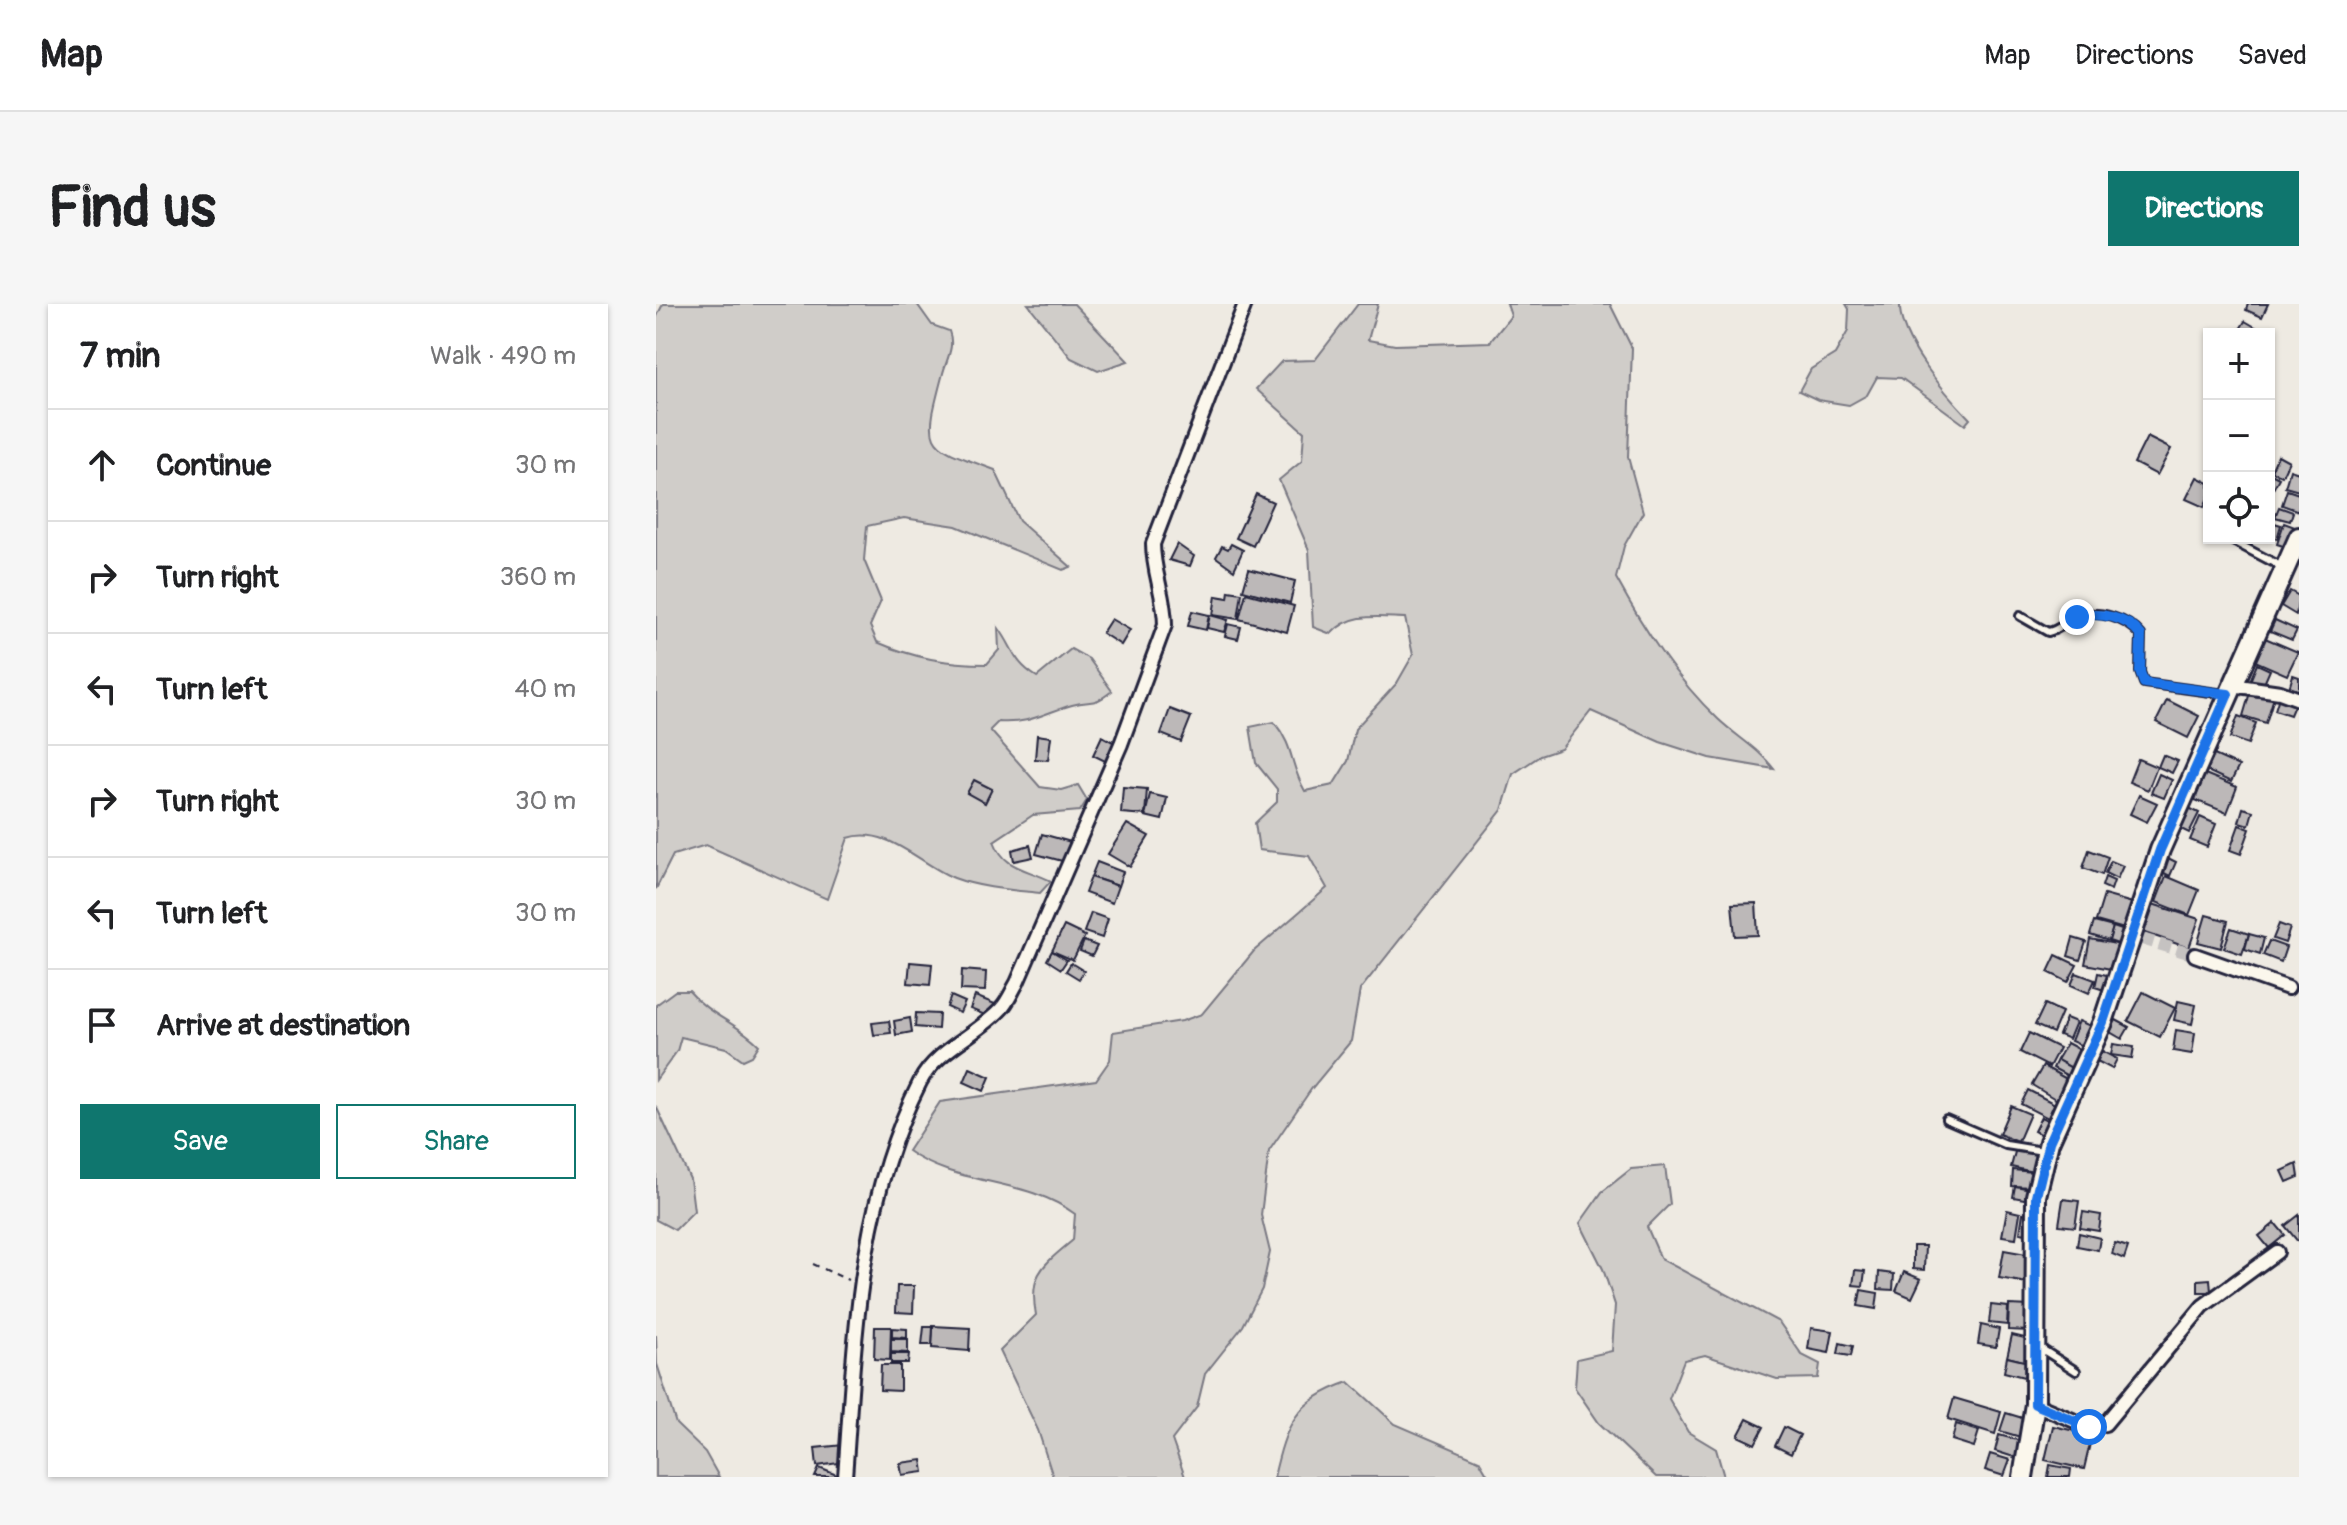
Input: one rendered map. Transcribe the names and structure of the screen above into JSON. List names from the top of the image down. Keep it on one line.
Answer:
{"page":{"header":"Map","nav":["Map","Directions","Saved"],"buttons":["Directions",["Save","Share"]],"title":"Find us","heading":["7 min","Walk · 490 m"],"map_buttons":["+","−"],"list":[["Continue","30 m"],["Turn right","360 m"],["Turn left","40 m"],["Turn right","30 m"],["Turn left","30 m"],"Arrive at destination"]}}
